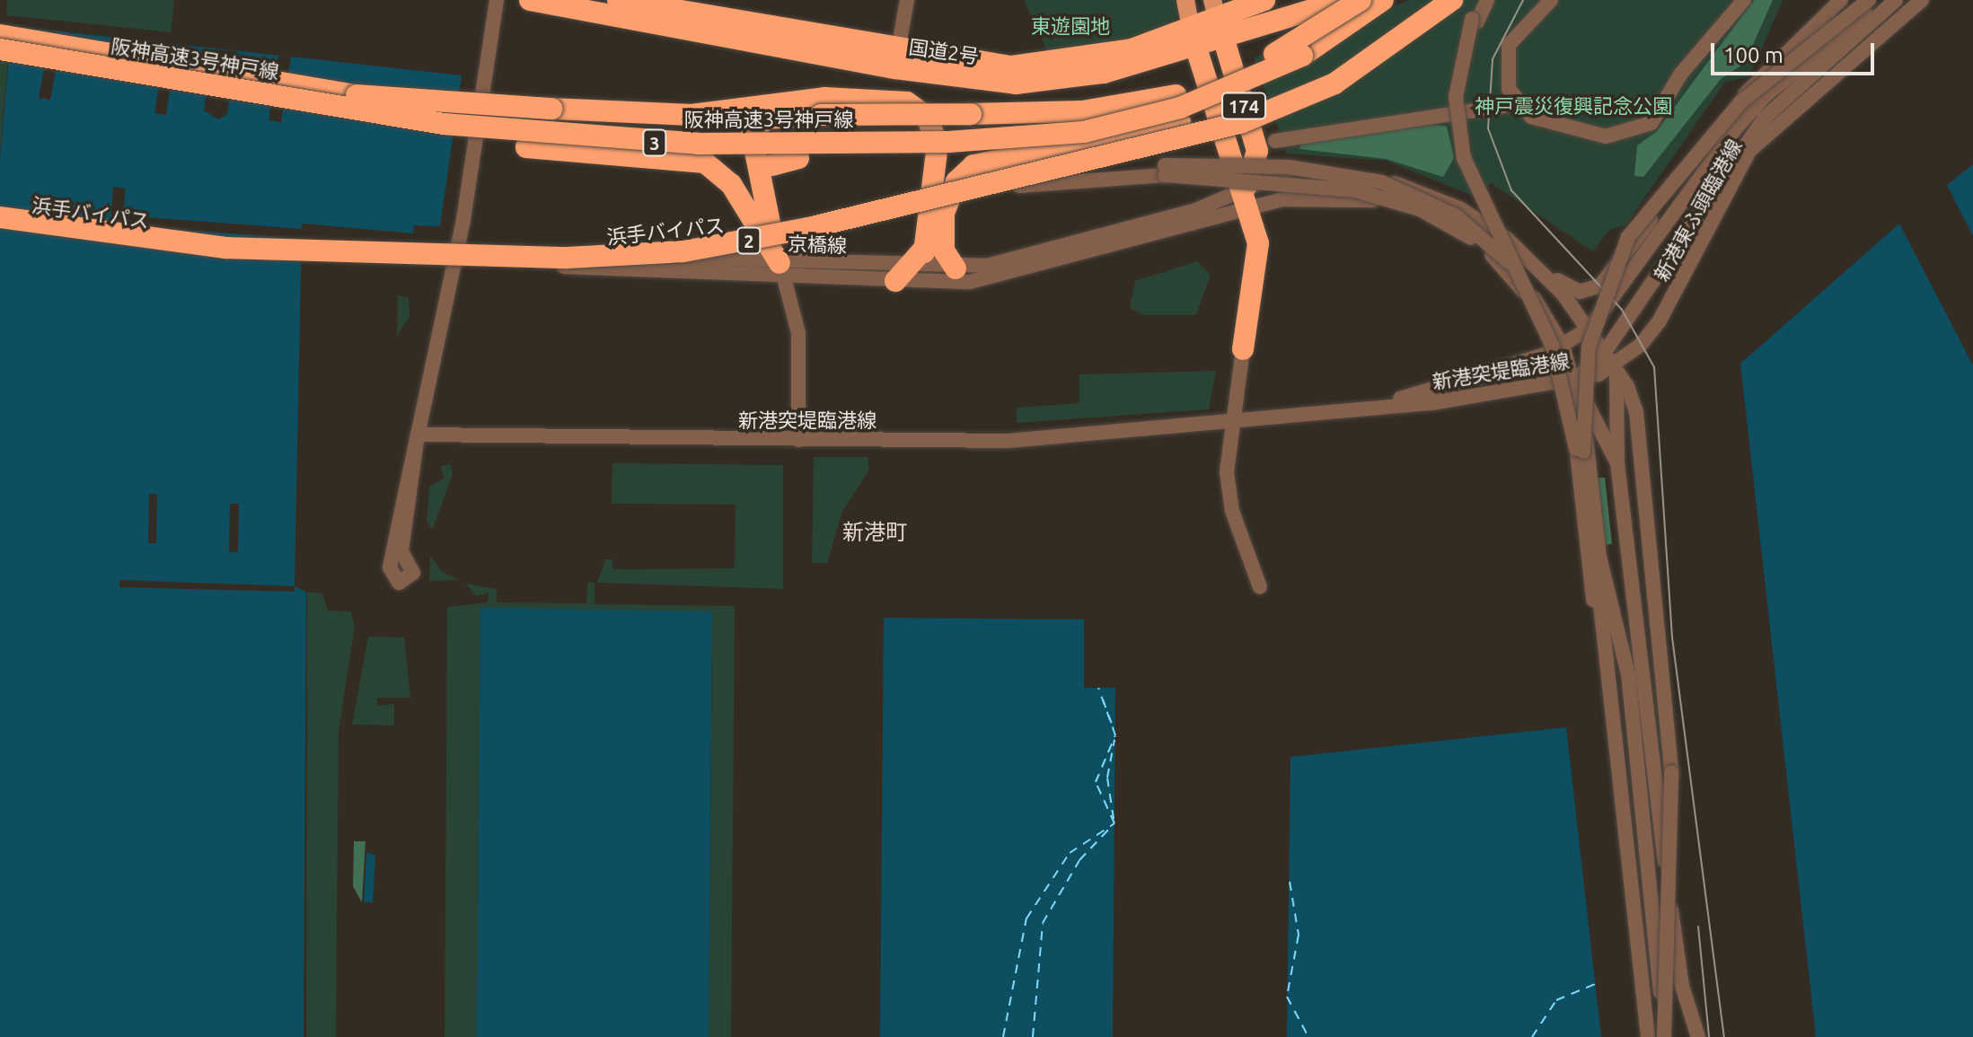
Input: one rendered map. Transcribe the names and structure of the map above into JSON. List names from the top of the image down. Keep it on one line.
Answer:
{"streets":{"highway":["国道2号","阪神高速3号神戸線","174","3","浜手バイパス","2"],"street":["新港東ふ頭臨港線","京橋線","新港突堤臨港線"]},"crossings":[["国道2号","174"],["阪神高速3号神戸線","3"],["174","京橋線"],["3","京橋線"],["新港東ふ頭臨港線","新港突堤臨港線"]],"districts":["新港町"],"parks":["東遊園地","神戸震災復興記念公園"],"scale_bar":"100 m"}
